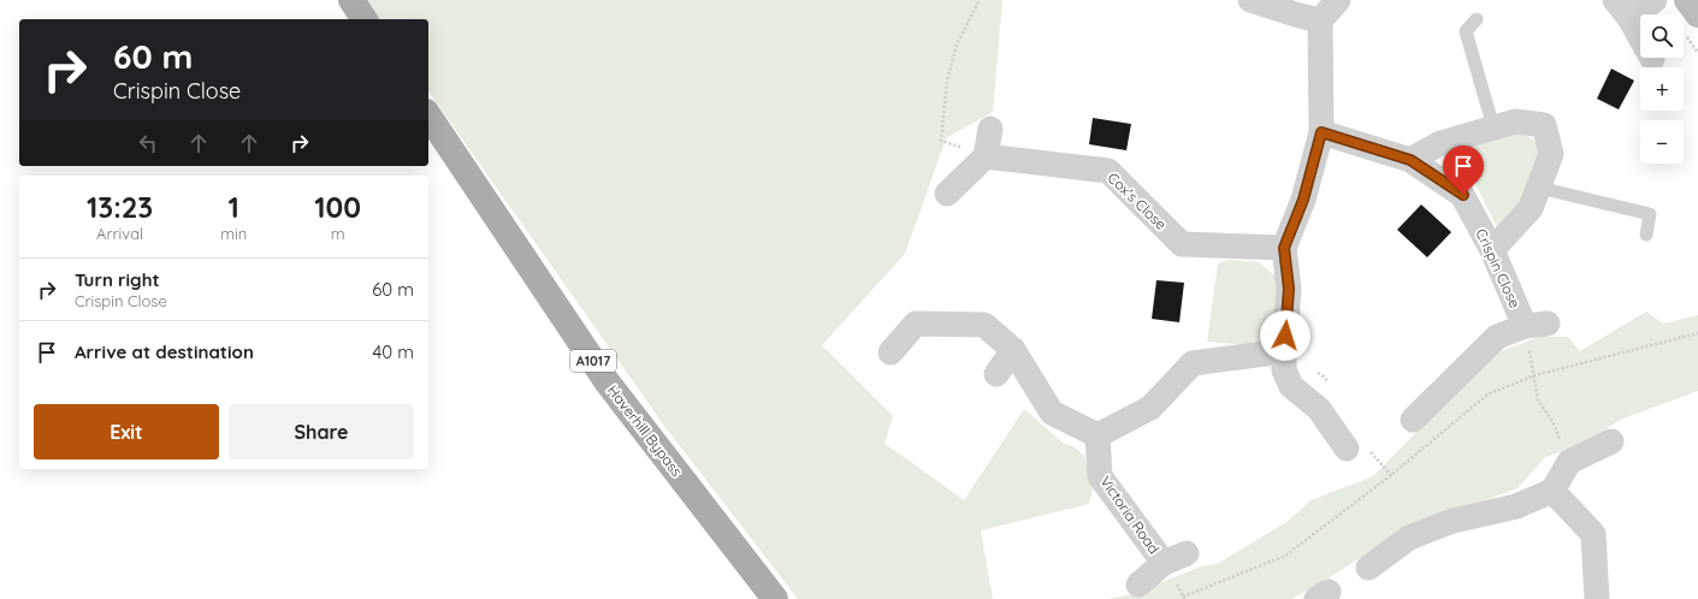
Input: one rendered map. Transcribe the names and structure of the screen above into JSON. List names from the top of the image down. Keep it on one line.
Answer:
{"streets":{"main road":["A1017","Haverhill Bypass"],"street":["Cox's Close","Crispin Close","Victoria Road"]},"page":{"map_buttons":["+","−"],"turn":["60 m","Crispin Close"],"eta":["13:23","Arrival","1","min","100","m"],"list":[{"name":"Turn right","note":"Crispin Close","value":"60 m"},{"name":"Arrive at destination","value":"40 m"}],"buttons":["Exit","Share"]}}
